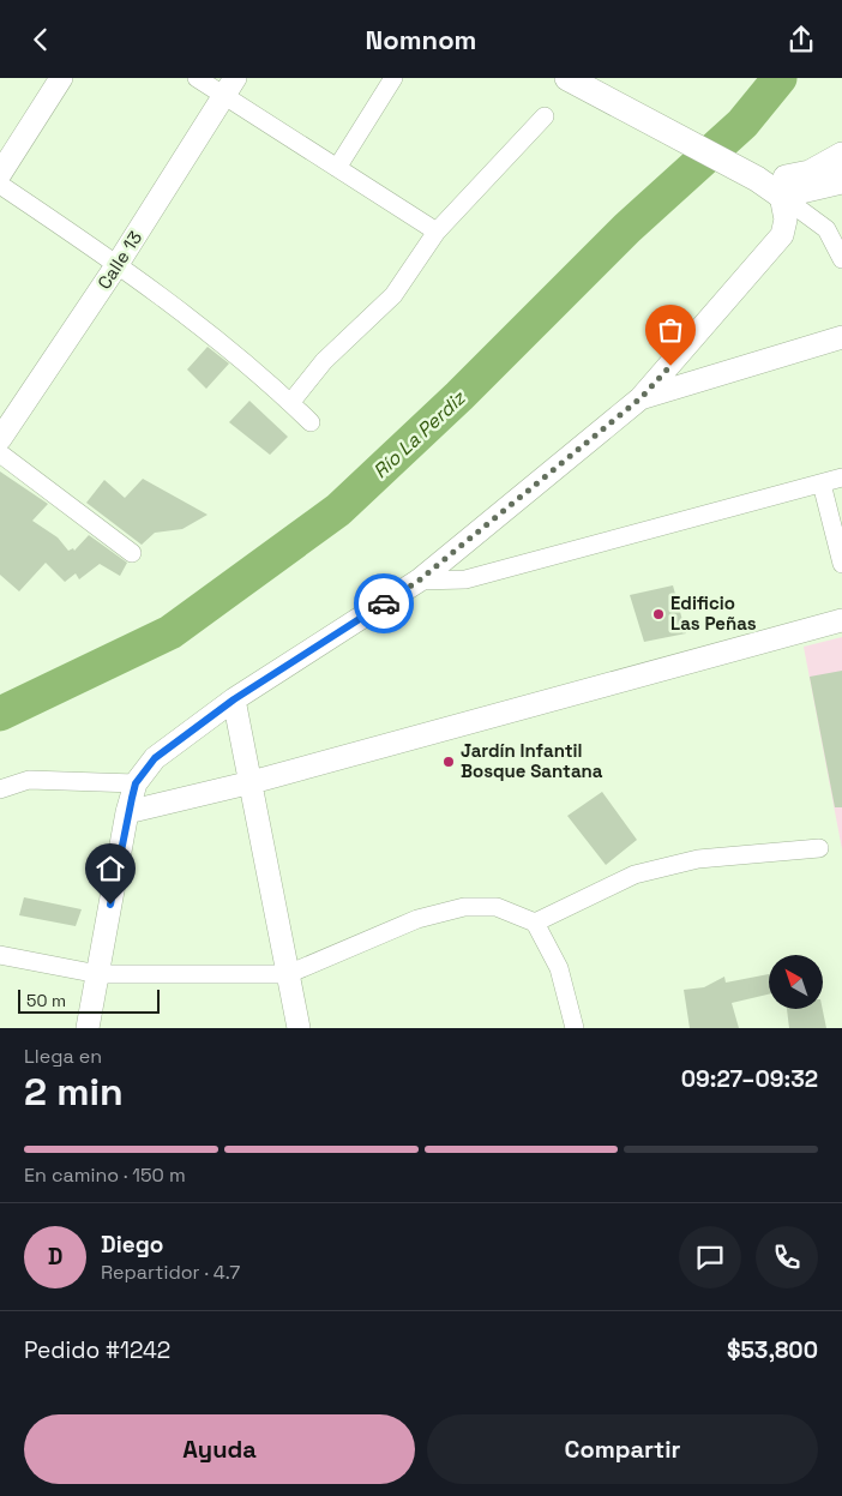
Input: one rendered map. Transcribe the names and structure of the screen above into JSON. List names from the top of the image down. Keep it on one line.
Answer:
{"streets":{"street":["Calle 13"]},"water":["Río La Perdiz"],"places":["Edificio Las Peñas","Jardín Infantil Bosque Santana"],"scale_bar":"50 m","north":"top left","page":{"header":"Nomnom","scale":"50 m","heading":["2 min","Llega en","09:27–09:32"],"panel":["Diego","Repartidor · 4.7","Pedido #1242","$53,800"],"bar":"En camino · 150 m","round":"D","buttons":["Ayuda","Compartir"]}}
